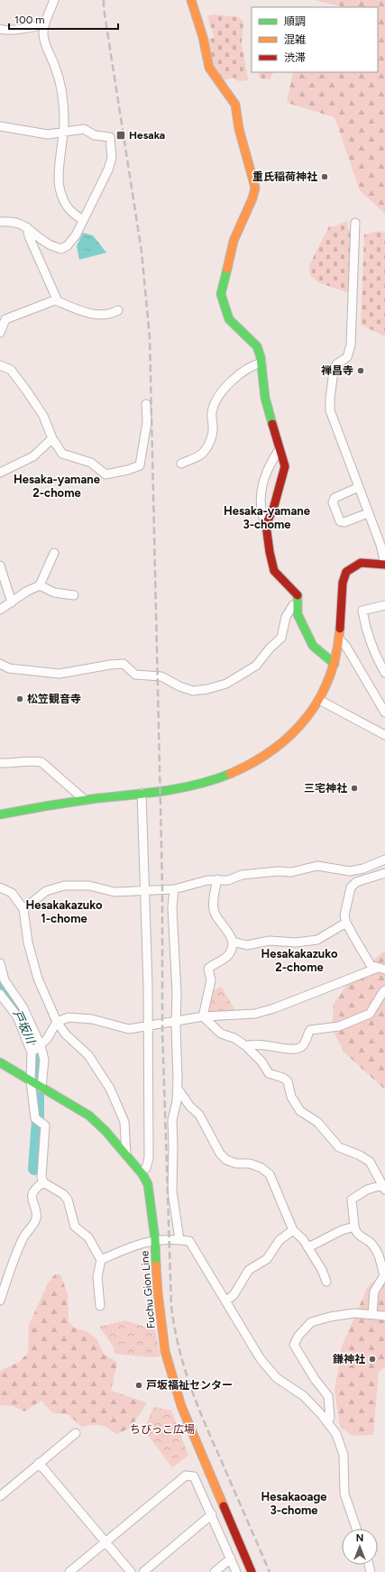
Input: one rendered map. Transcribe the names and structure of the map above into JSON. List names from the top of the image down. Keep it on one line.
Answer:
{"streets":{"street":["Fuchu Gion Line"]},"districts":["Hesaka-yamane 2-chome","Hesaka-yamane 3-chome","Hesakakazuko 1-chome","Hesakakazuko 2-chome","Hesakaoage 3-chome"],"water":["戸坂川"],"parks":["ちびっこ広場"],"places":{"transit":["Hesaka"],"other":["重氏稲荷神社","禅昌寺","松笠観音寺","三宅神社","鎌神社","戸坂福祉センター"]},"legend":["順調","混雑","渋滞"],"scale_bar":"100 m","north":"top"}
